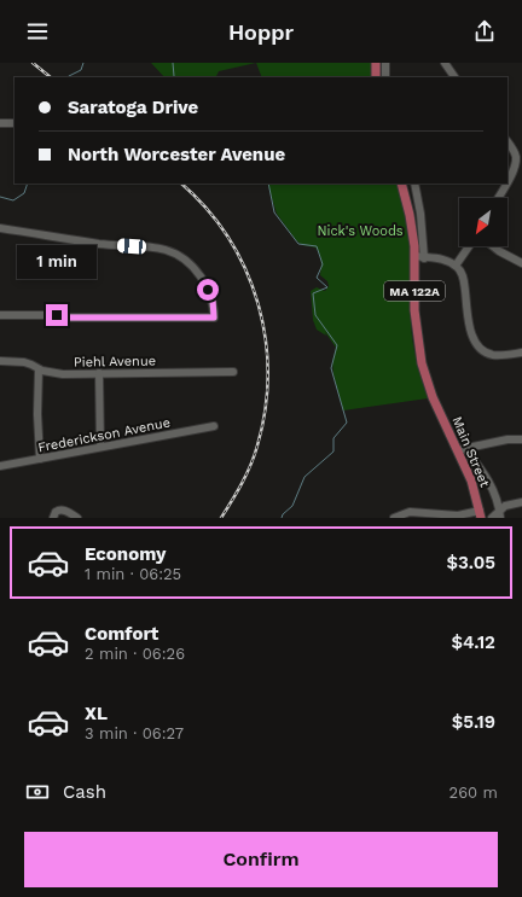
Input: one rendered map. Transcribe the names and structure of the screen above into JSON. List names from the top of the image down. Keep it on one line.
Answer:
{"streets":{"main road":["MA 122A","Main Street"],"street":["Piehl Avenue","Frederickson Avenue"]},"crossings":[["MA 122A","Main Street"]],"parks":["Nick's Woods"],"north":"bottom left","page":{"header":"Hoppr","banner":["Saratoga Drive","North Worcester Avenue"],"bubble":"1 min","list":[{"name":"Economy","note":"1 min · 06:25","value":"$3.05"},{"name":"Comfort","note":"2 min · 06:26","value":"$4.12"},{"name":"XL","note":"3 min · 06:27","value":"$5.19"}],"pay":["Cash","260 m"],"buttons":"Confirm"}}
